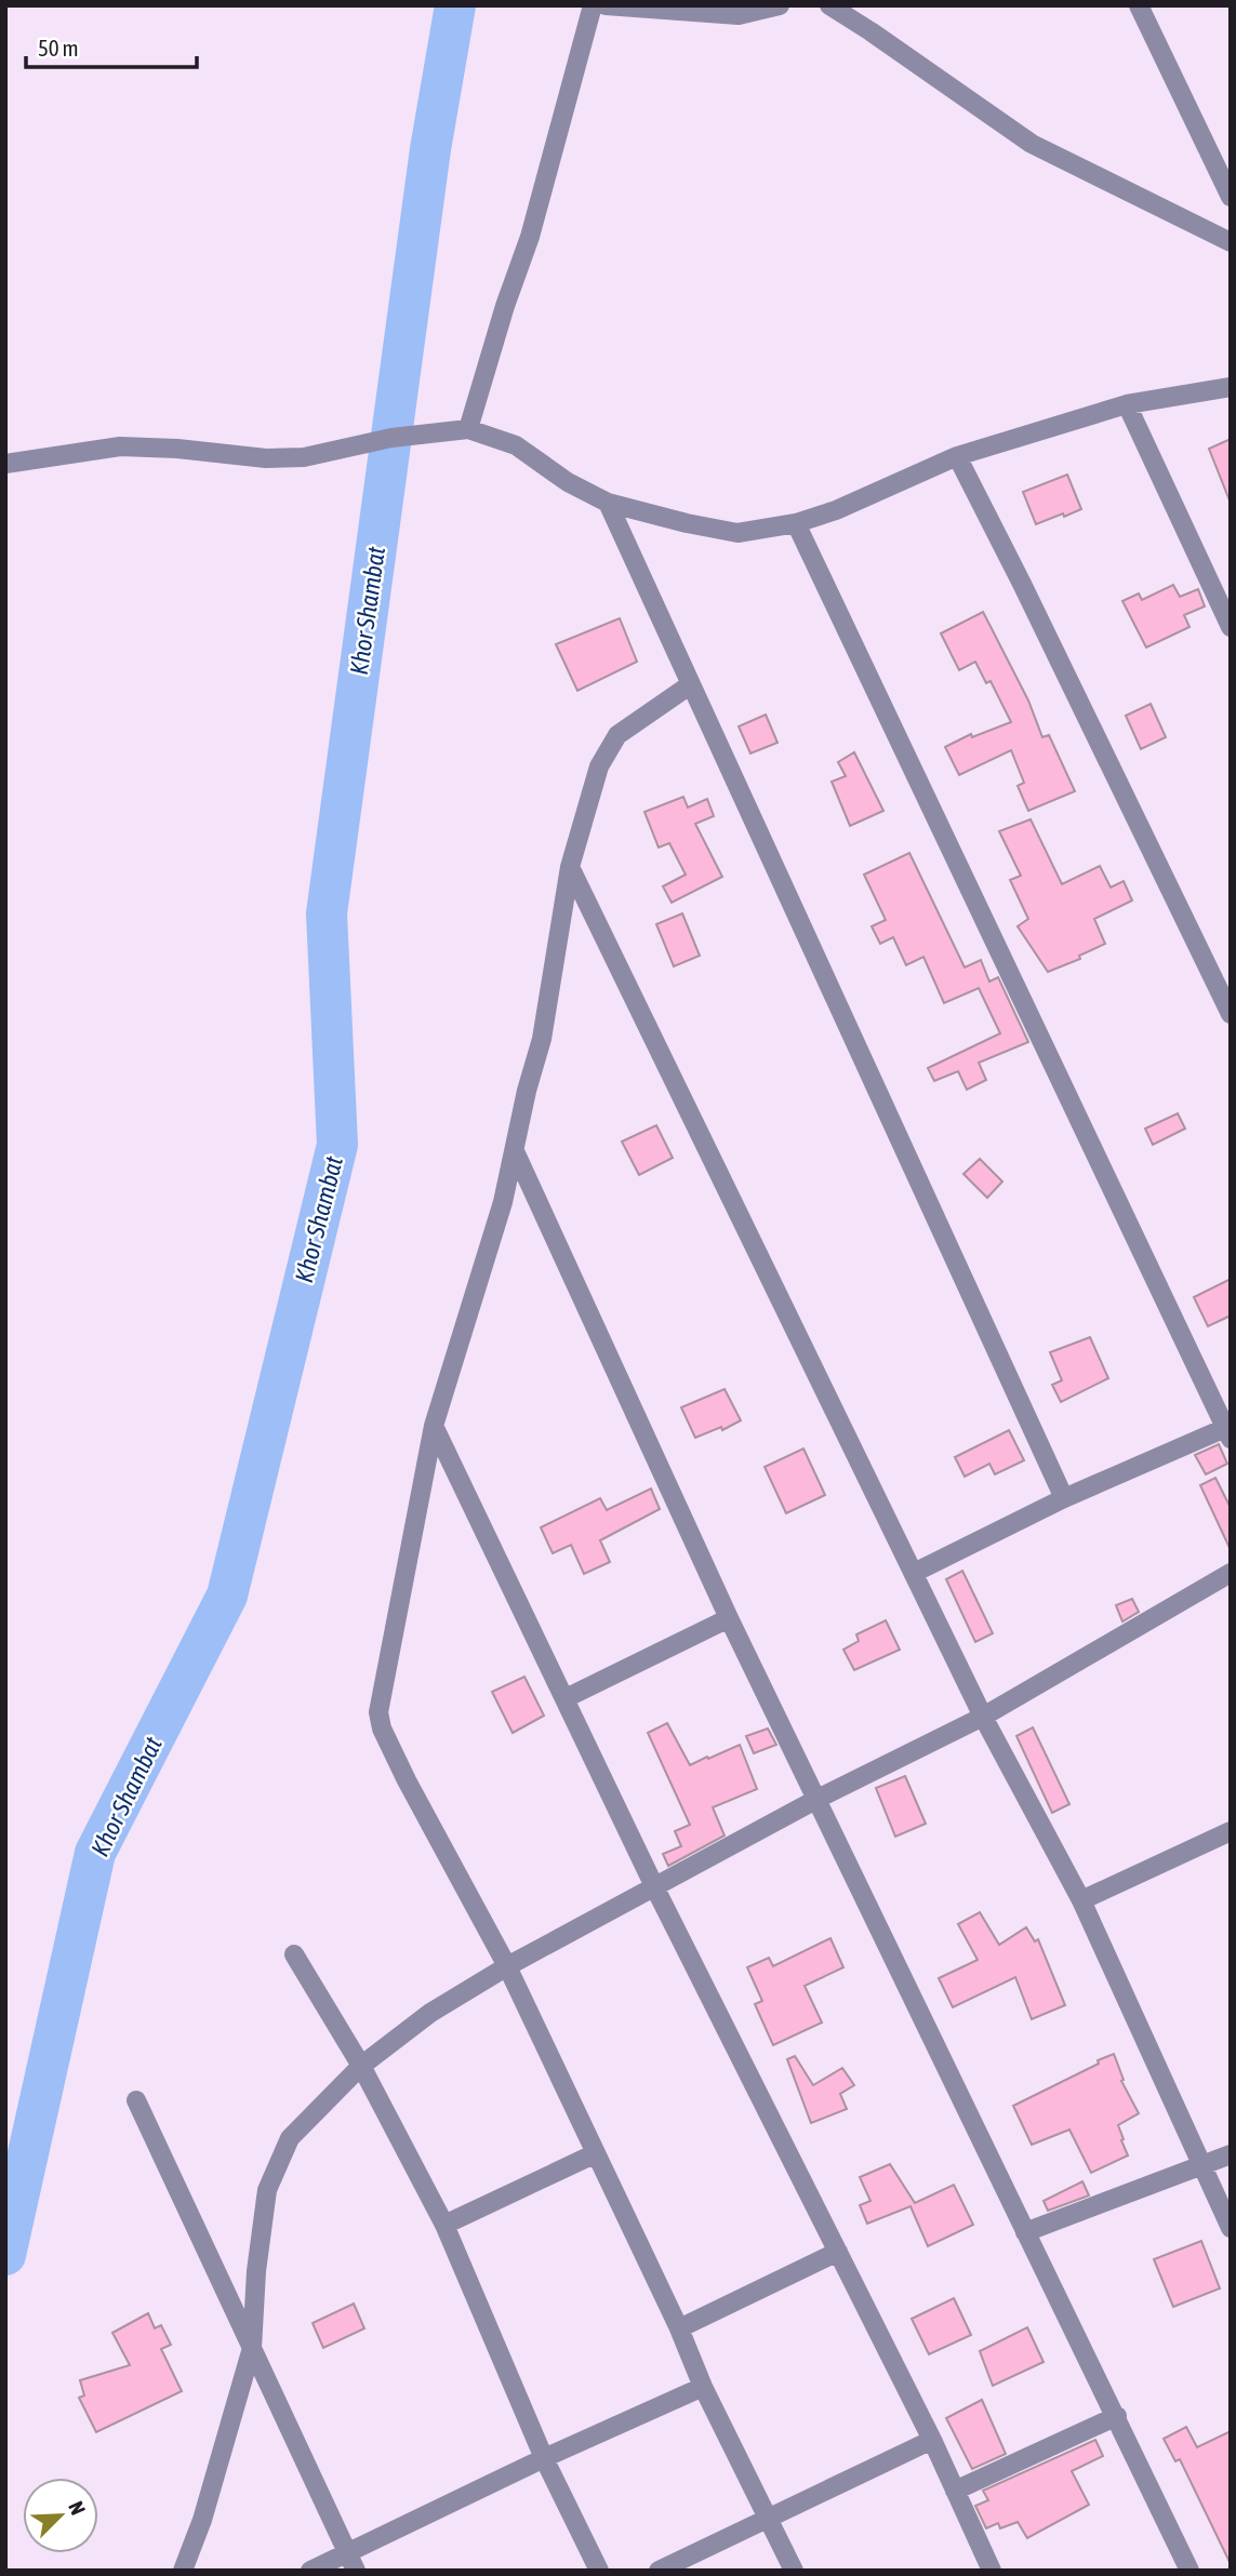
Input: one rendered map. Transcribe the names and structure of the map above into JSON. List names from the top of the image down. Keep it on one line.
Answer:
{"water":["Khor Shambat"],"scale_bar":"50 m","north":"top right"}
